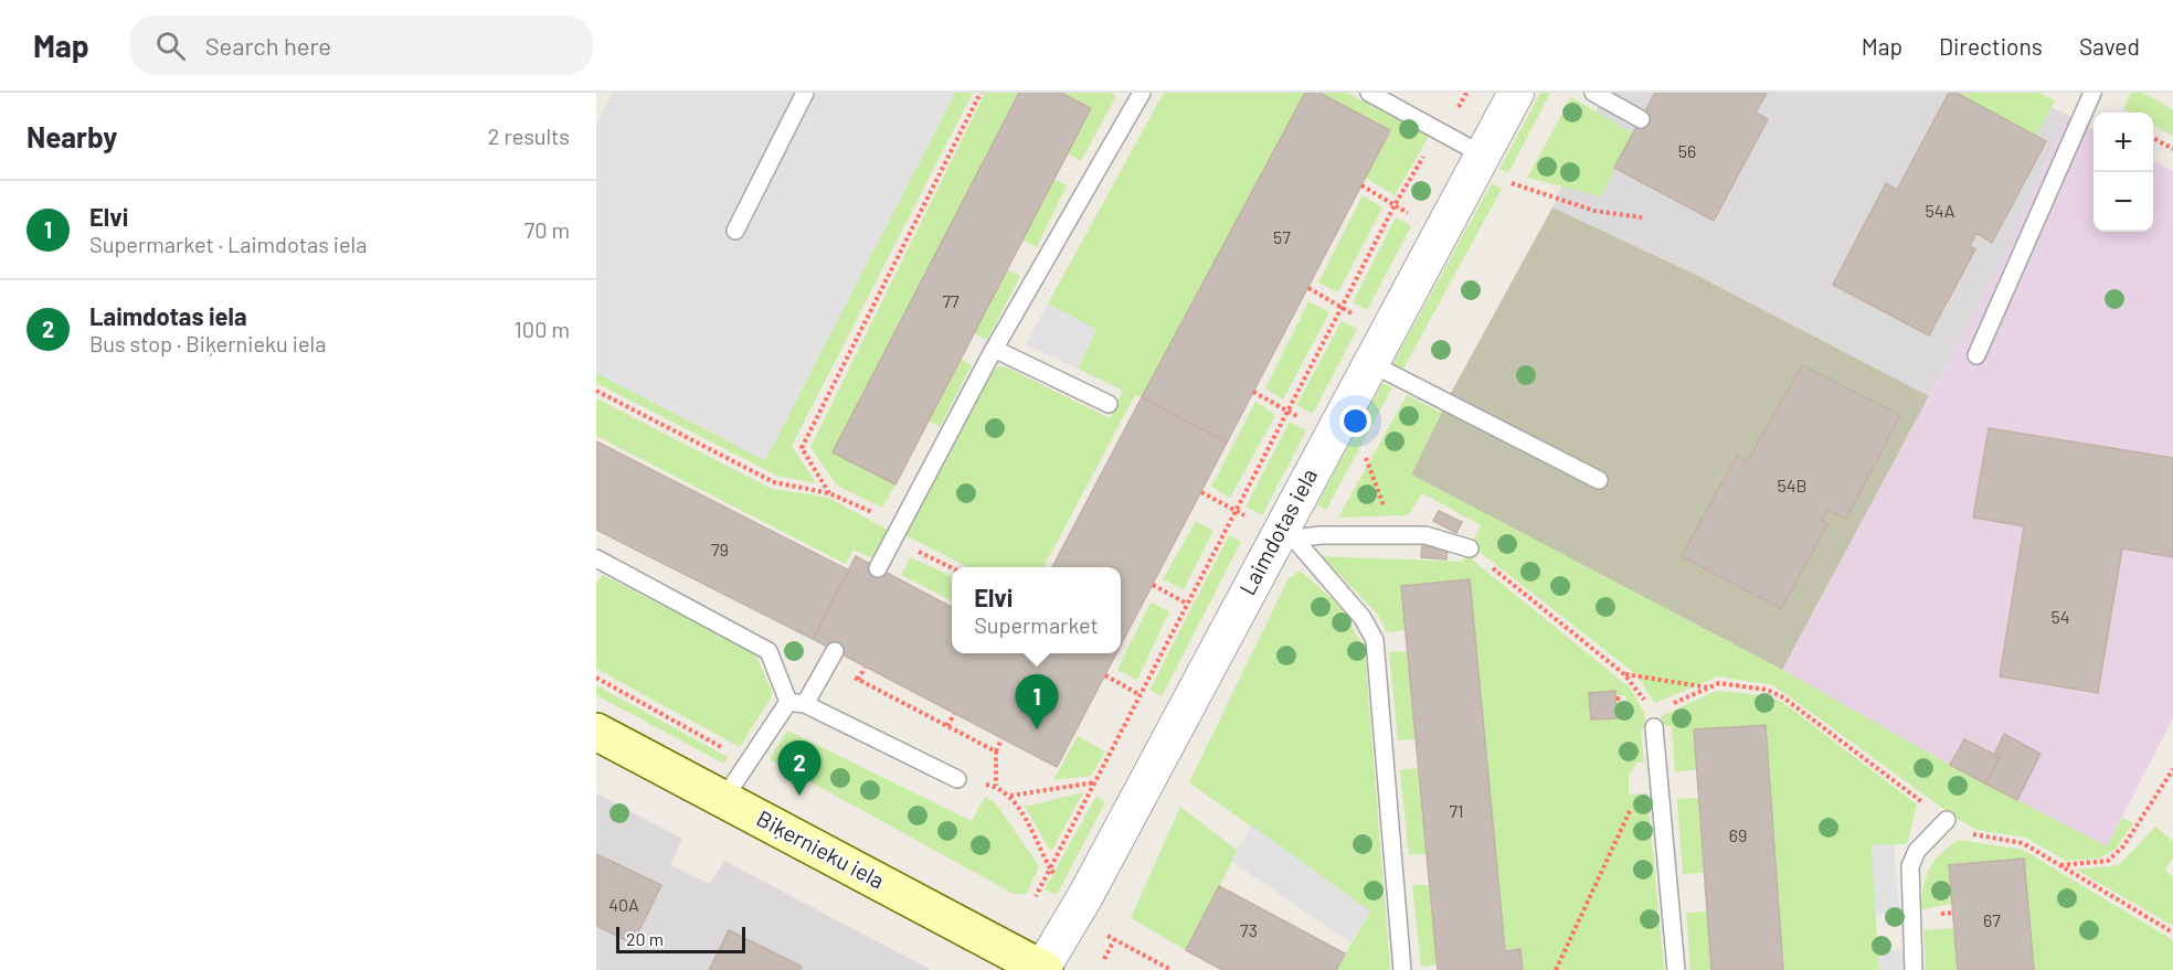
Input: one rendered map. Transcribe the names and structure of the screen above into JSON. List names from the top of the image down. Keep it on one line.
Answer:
{"streets":{"street":["Laimdotas iela","Biķernieku iela"]},"crossings":[["Laimdotas iela","Biķernieku iela"]],"house_numbers":["56","54A","57","77","54B","79","54","71","69","40A","67","73"],"scale_bar":"20 m","page":{"header":"Map","search":"Search here","nav":["Map","Directions","Saved"],"heading":["Nearby","2 results"],"map_buttons":["+","−"],"list":[{"mark":"1","name":"Elvi","note":"Supermarket · Laimdotas iela","value":"70 m"},{"mark":"2","name":"Laimdotas iela","note":"Bus stop · Biķernieku iela","value":"100 m"}],"popup":["Elvi","Supermarket"],"pins":["1","2"],"scale":"20 m"}}
